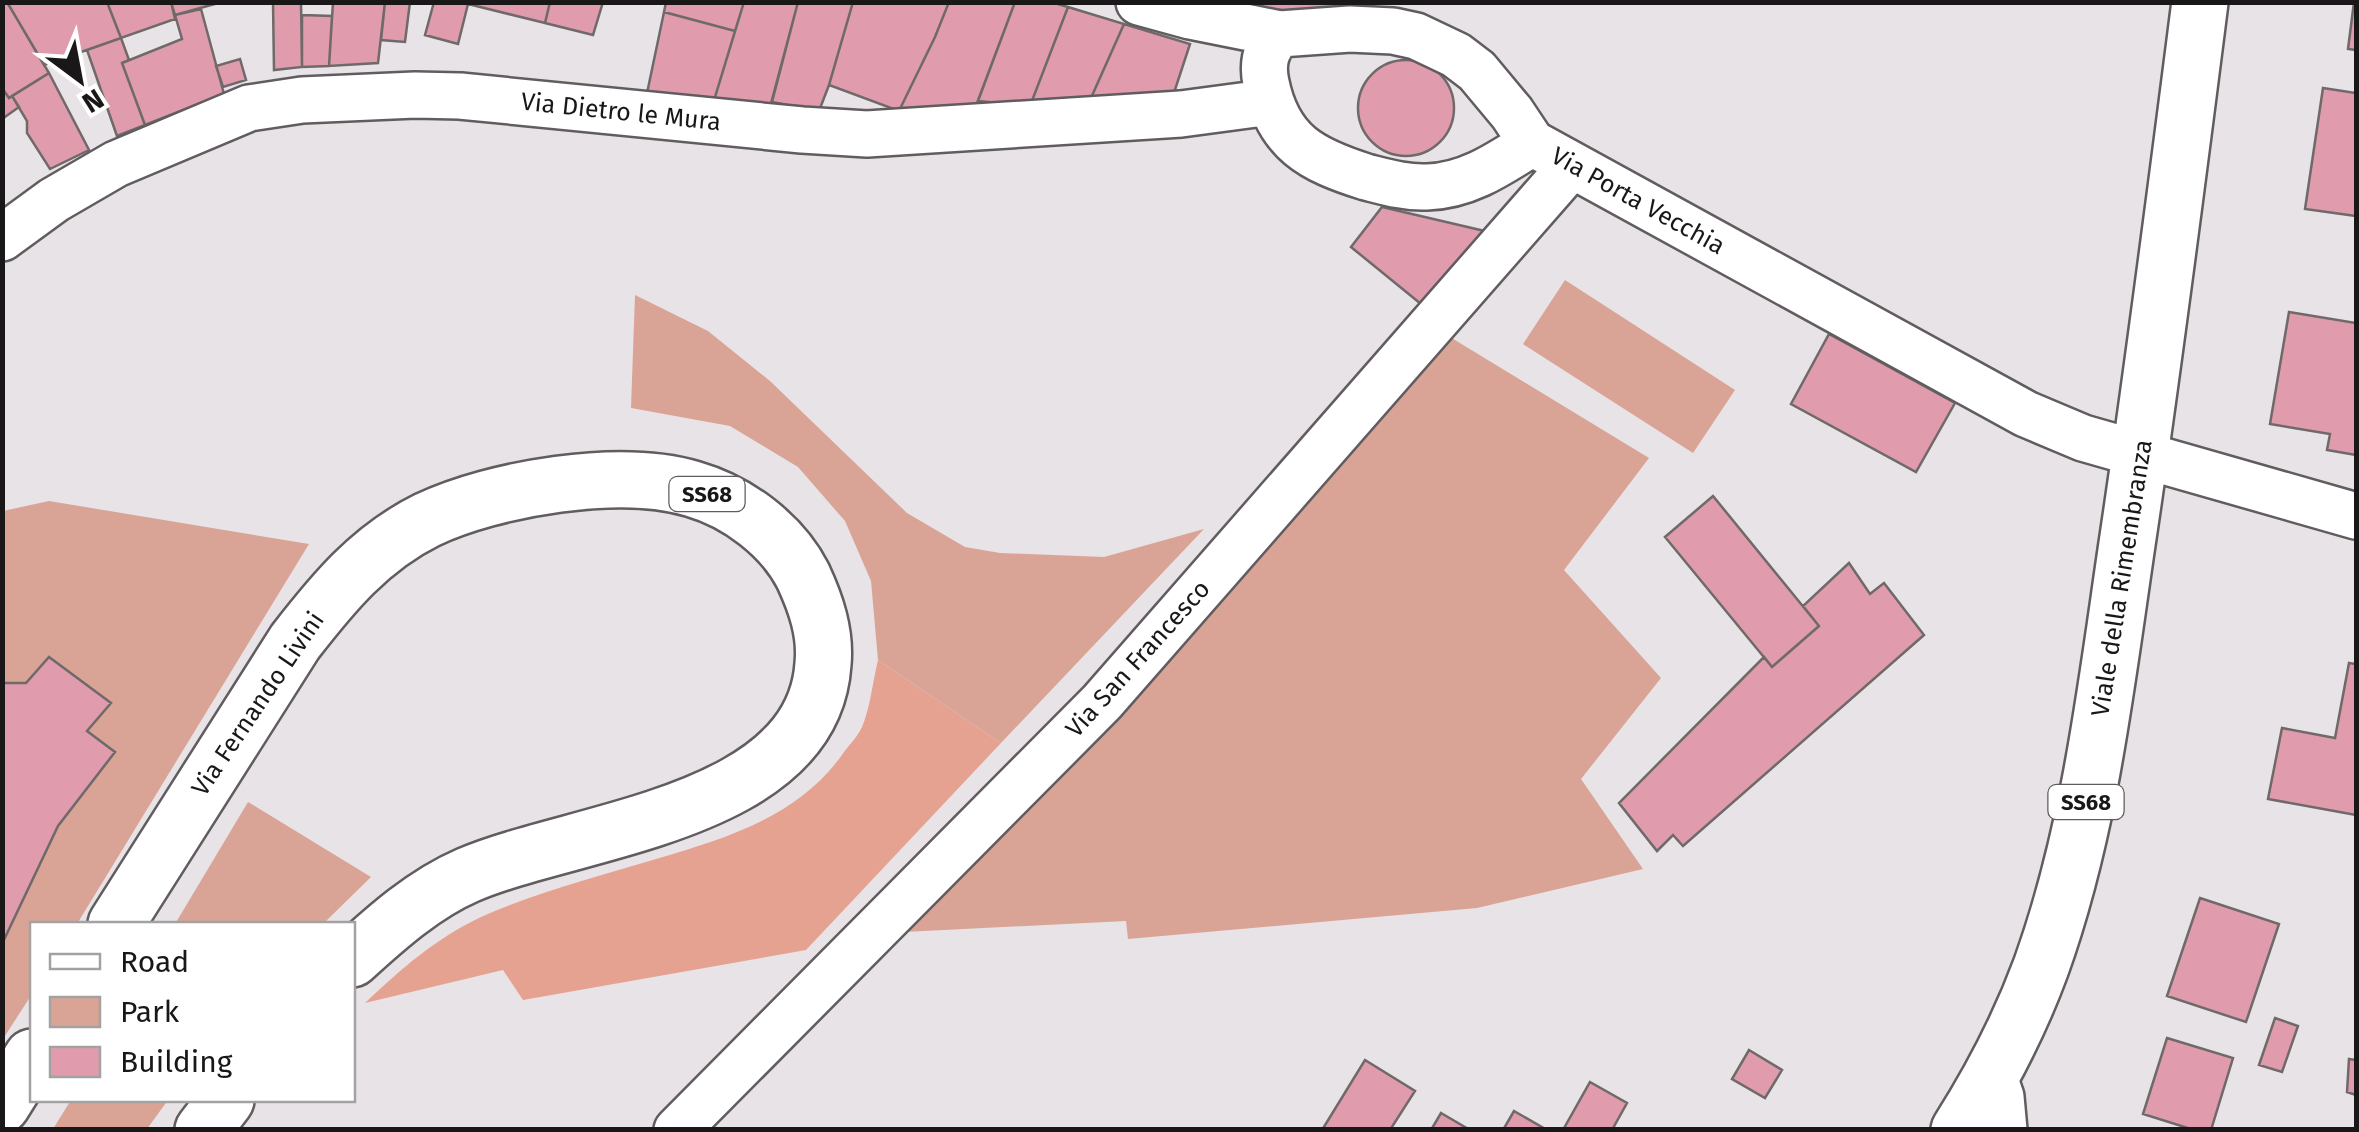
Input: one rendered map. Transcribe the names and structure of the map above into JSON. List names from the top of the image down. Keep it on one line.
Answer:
{"streets":{"main road":["SS68","Viale della Rimembranza","Via Fernando Livini"],"street":["Via Dietro le Mura","Via Porta Vecchia","Via San Francesco"]},"crossings":[["Via Porta Vecchia","Viale della Rimembranza"],["Via Porta Vecchia","Via San Francesco"]],"legend":["Road","Park","Building"],"north":"bottom right"}
